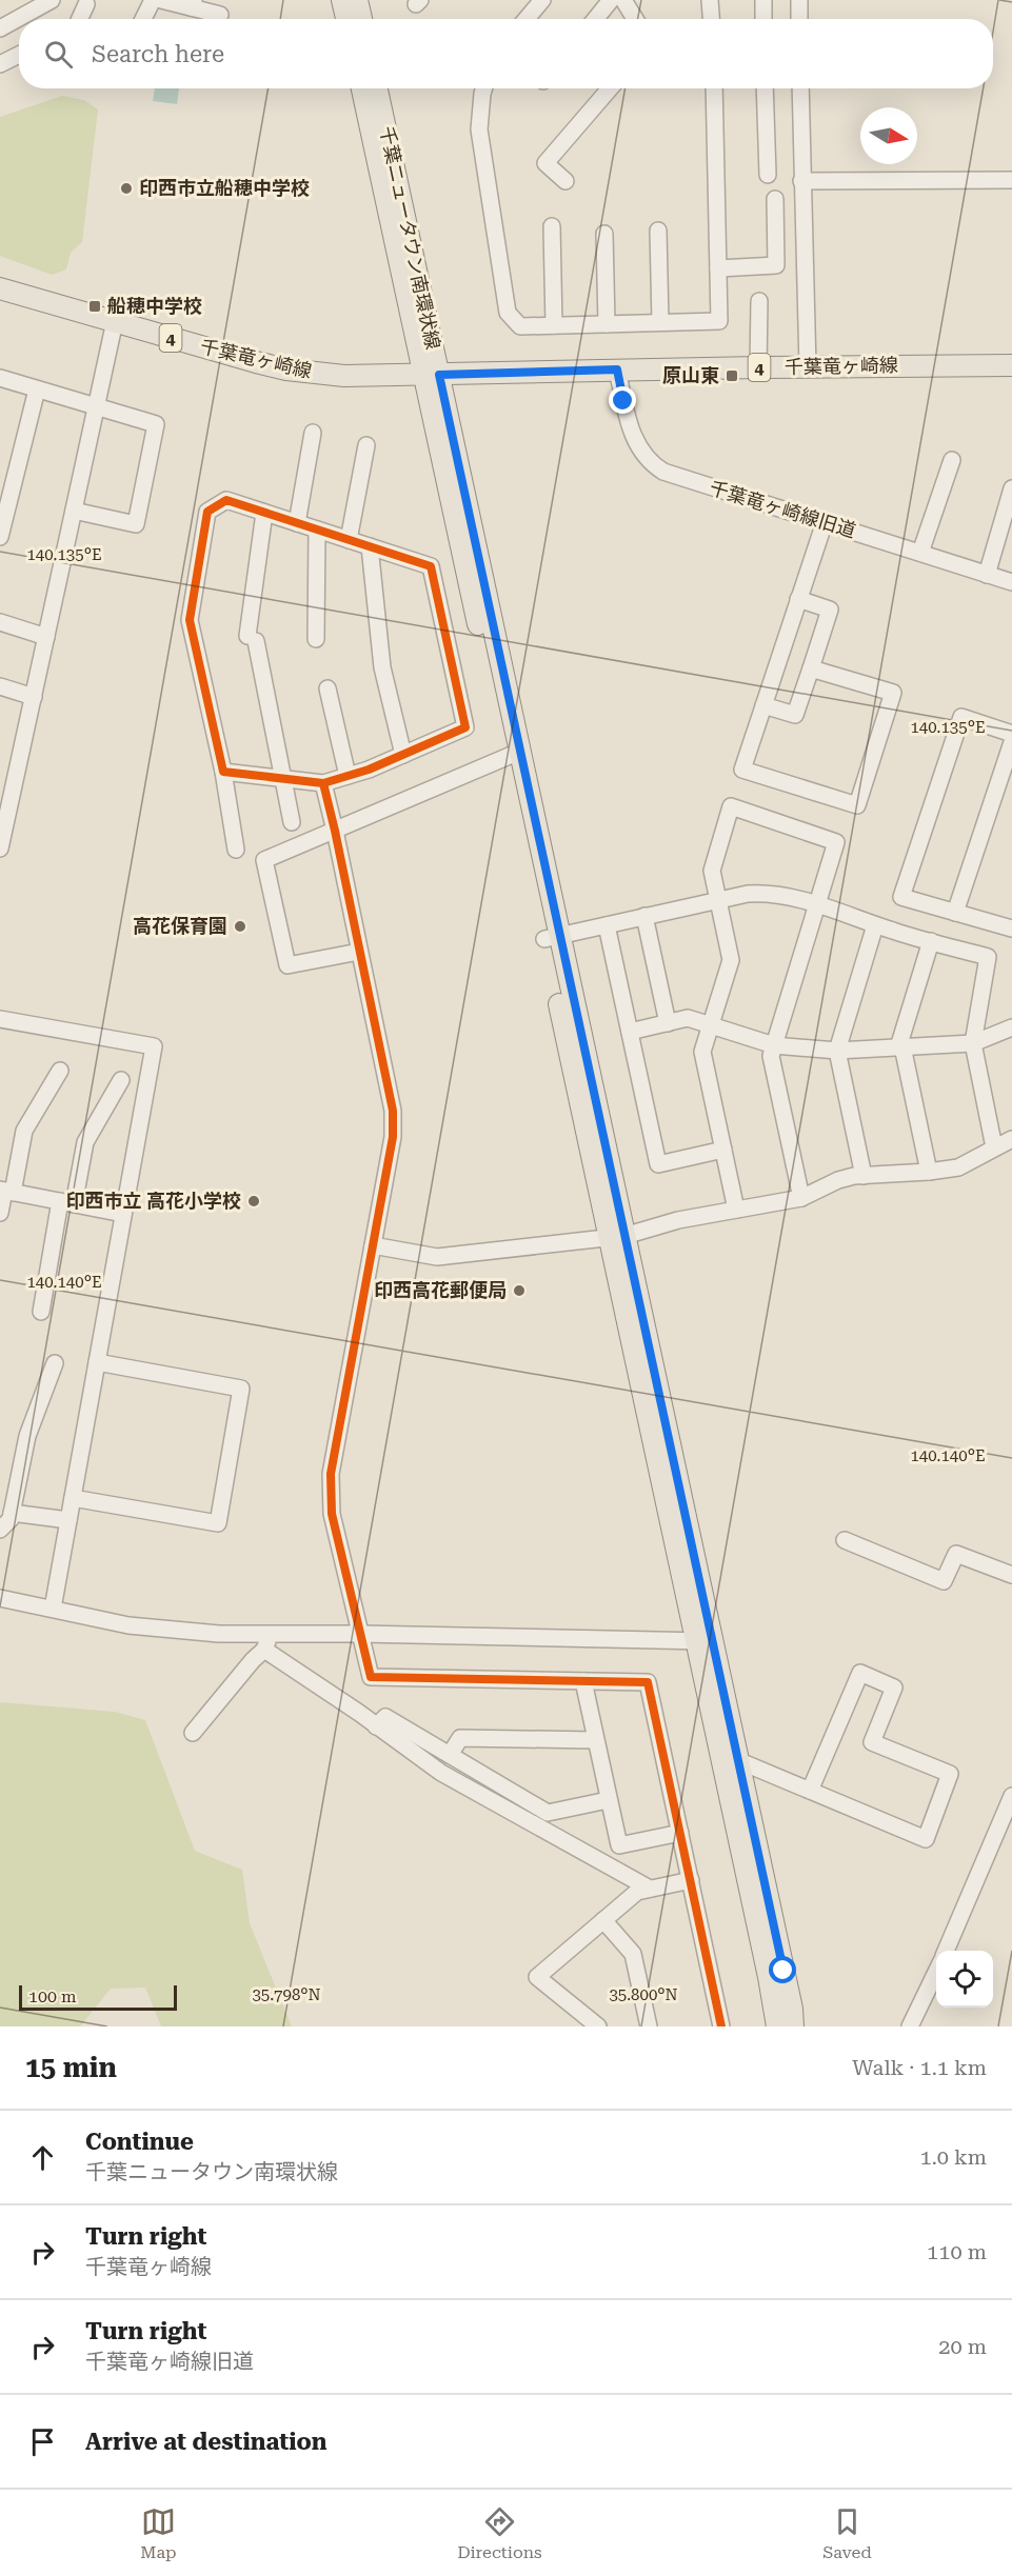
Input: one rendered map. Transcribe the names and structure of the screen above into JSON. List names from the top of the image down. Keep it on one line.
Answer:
{"streets":{"main road":["千葉ニュータウン南環状線","4","千葉竜ヶ崎線"],"street":["千葉竜ヶ崎線旧道"]},"crossings":[["千葉ニュータウン南環状線","千葉竜ヶ崎線"],["千葉竜ヶ崎線","千葉竜ヶ崎線旧道"]],"places":{"other":["印西市立船穂中学校","高花保育園","印西市立 高花小学校","印西高花郵便局"],"transit":["船穂中学校","原山東"]},"scale_bar":"100 m","north":"right","page":{"search":"Search here","scale":"100 m","heading":["15 min","Walk · 1.1 km"],"list":[["Continue","千葉ニュータウン南環状線","1.0 km"],["Turn right","千葉竜ヶ崎線","110 m"],["Turn right","千葉竜ヶ崎線旧道","20 m"],"Arrive at destination"],"nav":["Map","Directions","Saved"]},"coordinates":["140.135°E","140.140°E","35.798°N","35.800°N"]}
